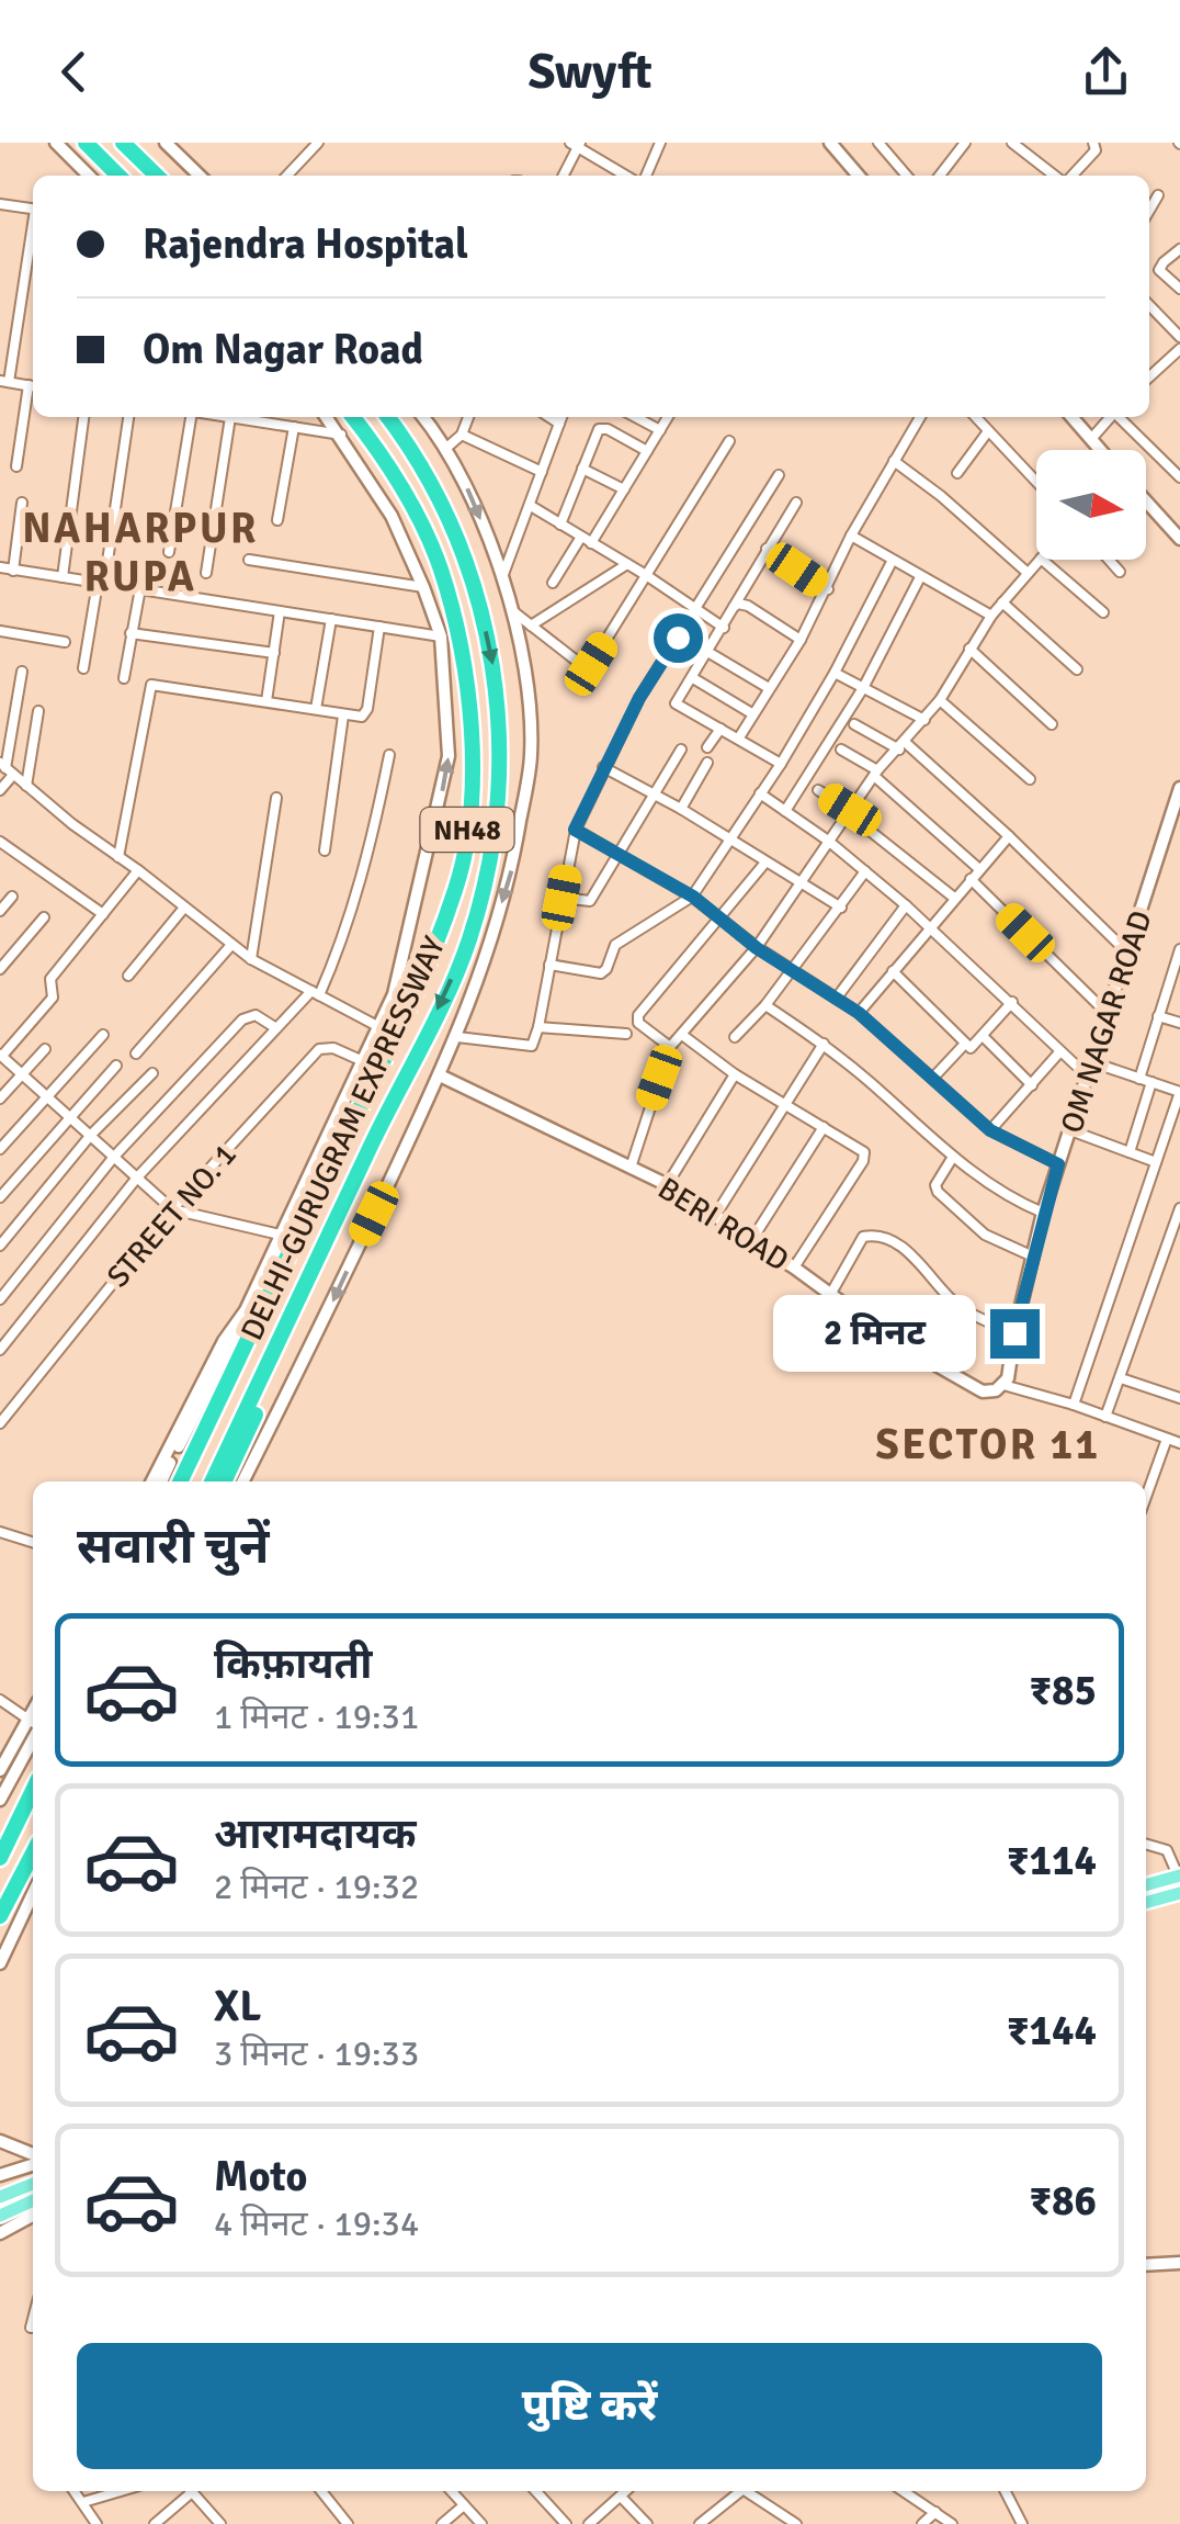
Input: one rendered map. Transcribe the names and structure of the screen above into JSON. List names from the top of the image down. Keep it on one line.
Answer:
{"streets":{"highway":["NH48","DELHI-GURUGRAM EXPRESSWAY"],"main road":["OM NAGAR ROAD","BERI ROAD"],"street":["STREET NO. 1"]},"crossings":[["OM NAGAR ROAD","BERI ROAD"]],"districts":["NAHARPUR RUPA","SECTOR 11"],"north":"right","page":{"header":"Swyft","banner":["Rajendra Hospital","Om Nagar Road"],"bubble":"2 मिनट","heading":"सवारी चुनें","list":[{"name":"किफ़ायती","note":"1 मिनट · 19:31","value":"₹85"},{"name":"आरामदायक","note":"2 मिनट · 19:32","value":"₹114"},{"name":"XL","note":"3 मिनट · 19:33","value":"₹144"},{"name":"Moto","note":"4 मिनट · 19:34","value":"₹86"}],"buttons":"पुष्टि करें"}}
